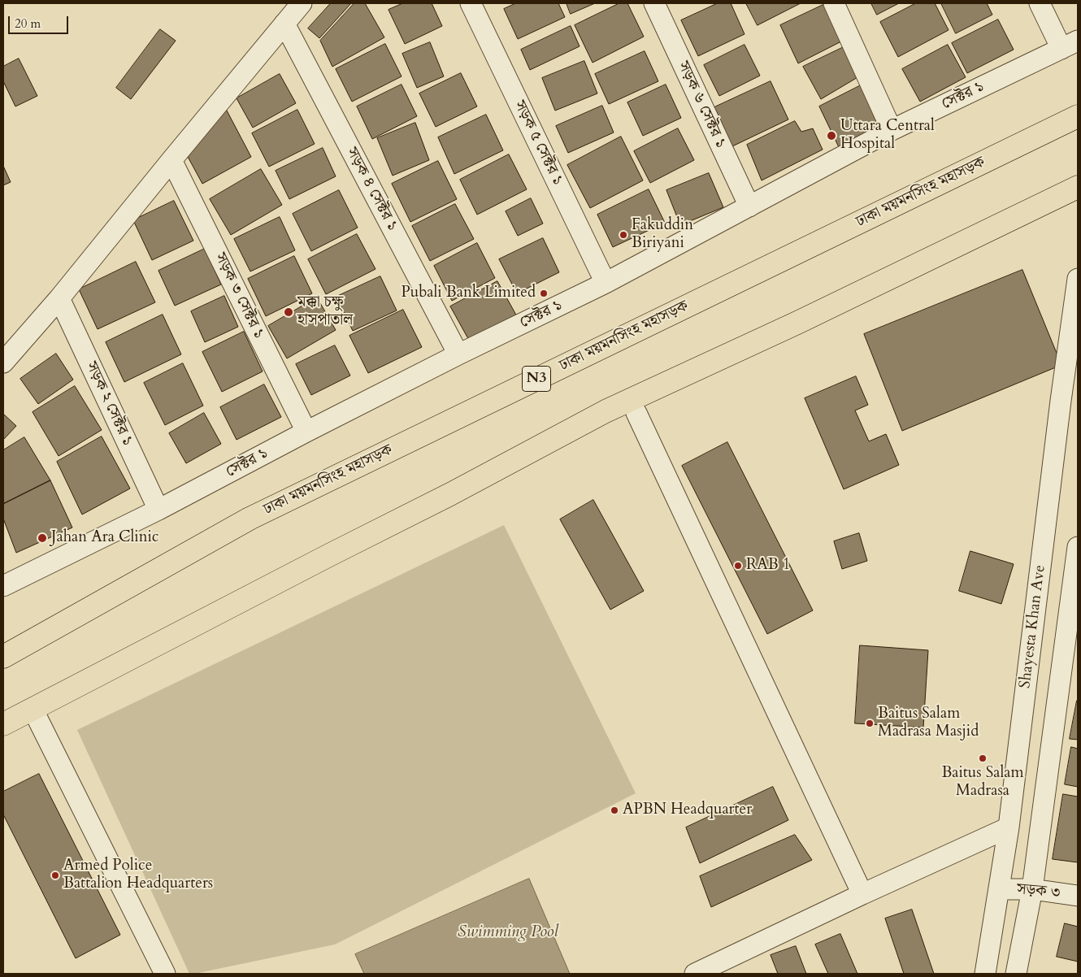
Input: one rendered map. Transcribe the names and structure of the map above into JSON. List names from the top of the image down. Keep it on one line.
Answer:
{"streets":{"highway":["ঢাকা ময়মনসিংহ মহাসড়ক","N3"],"street":["সেক্টর ১","সড়ক ৬ সেক্টর ১","সড়ক ৫ সেক্টর ১","সড়ক ৪ সেক্টর ১","সড়ক ৩ সেক্টর ১","সড়ক ২ সেক্টর ১","Shayesta Khan Ave","সড়ক ৩"]},"crossings":[["সেক্টর ১","সড়ক ৬ সেক্টর ১"],["সেক্টর ১","সড়ক ৫ সেক্টর ১"],["সেক্টর ১","সড়ক ৪ সেক্টর ১"],["সেক্টর ১","সড়ক ৩ সেক্টর ১"],["সেক্টর ১","সড়ক ২ সেক্টর ১"],["Shayesta Khan Ave","সড়ক ৩"]],"water":["Swimming Pool"],"places":["Uttara Central Hospital","Fakuddin Biriyani","Pubali Bank Limited","মক্কা চক্ষু হাসপাতাল","Jahan Ara Clinic","RAB 1","Baitus Salam Madrasa Masjid","Baitus Salam Madrasa","APBN Headquarter","Armed Police Battalion Headquarters"],"scale_bar":"20 m"}
